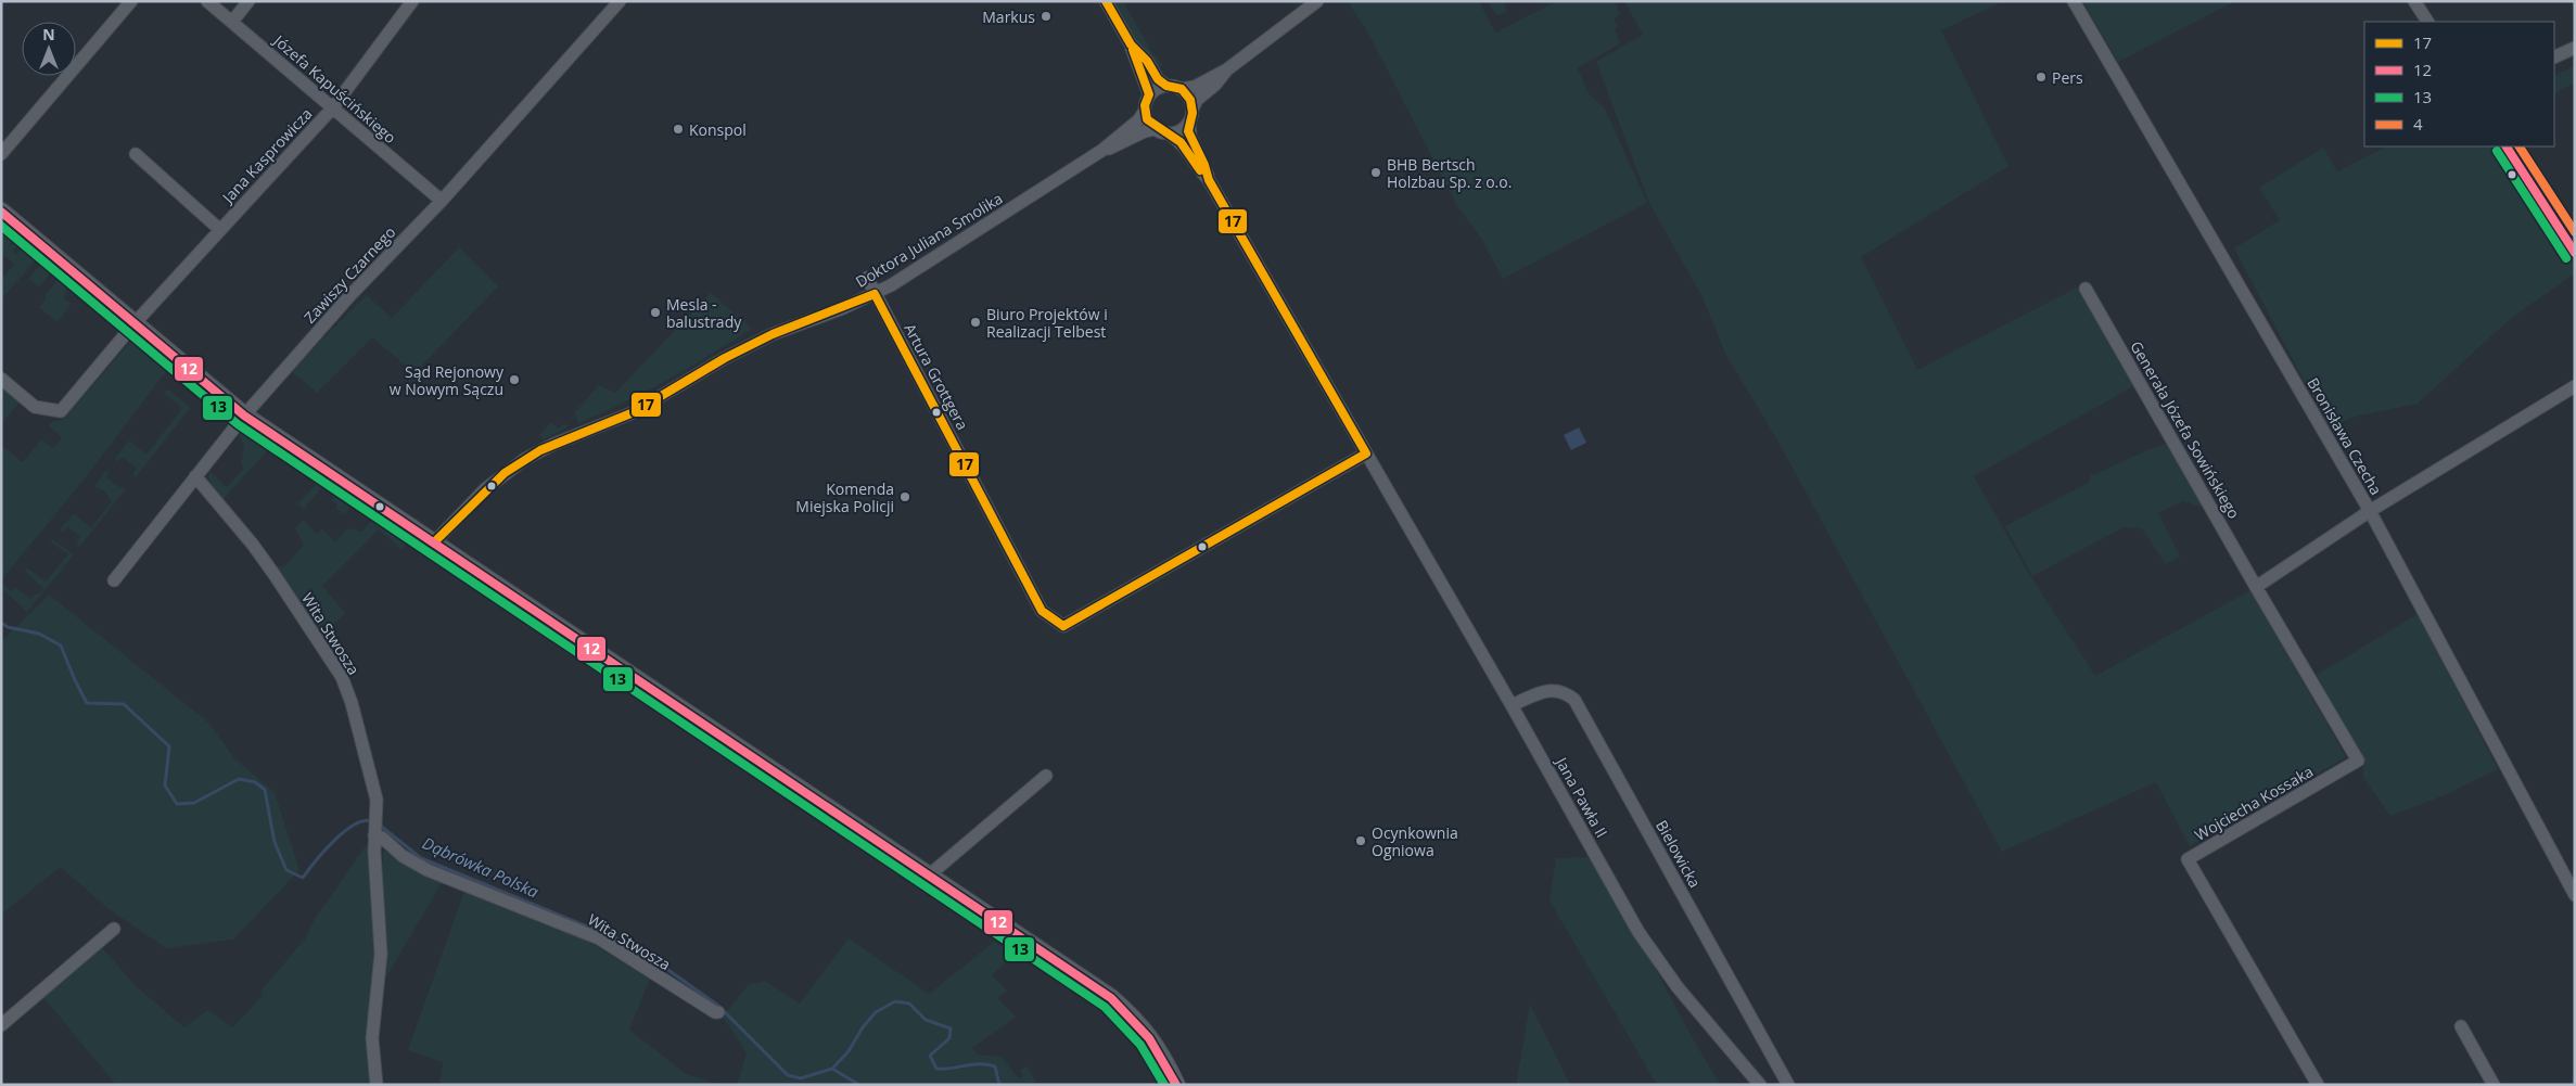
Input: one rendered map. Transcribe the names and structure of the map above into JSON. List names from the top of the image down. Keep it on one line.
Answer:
{"streets":{"street":["Józefa Kapuścińskiego","Jana Kasprowicza","Doktora Juliana Smolika","Zawiszy Czarnego","Artura Grottgera","Generała Józefa Sowińskiego","Bronisława Czecha","Wita Stwosza","Jana Pawła II","Wojciecha Kossaka","Bielowicka"]},"crossings":[["Józefa Kapuścińskiego","Jana Kasprowicza"],["Józefa Kapuścińskiego","Zawiszy Czarnego"],["Doktora Juliana Smolika","Artura Grottgera"],["Doktora Juliana Smolika","Jana Pawła II"],["Zawiszy Czarnego","Wita Stwosza"],["Artura Grottgera","Jana Pawła II"],["Generała Józefa Sowińskiego","Wojciecha Kossaka"],["Jana Pawła II","Bielowicka"]],"water":["Dąbrówka Polska"],"places":["Markus","Pers","Konspol","BHB Bertsch Holzbau Sp. z o.o.","Mesla - balustrady","Biuro Projektów i Realizacji Telbest","Sąd Rejonowy w Nowym Sączu","Komenda Miejska Policji","Ocynkownia Ogniowa"],"lines":["transit line 17","transit line 12","transit line 4","transit line 13"],"legend":["17","12","13","4"],"north":"top"}
